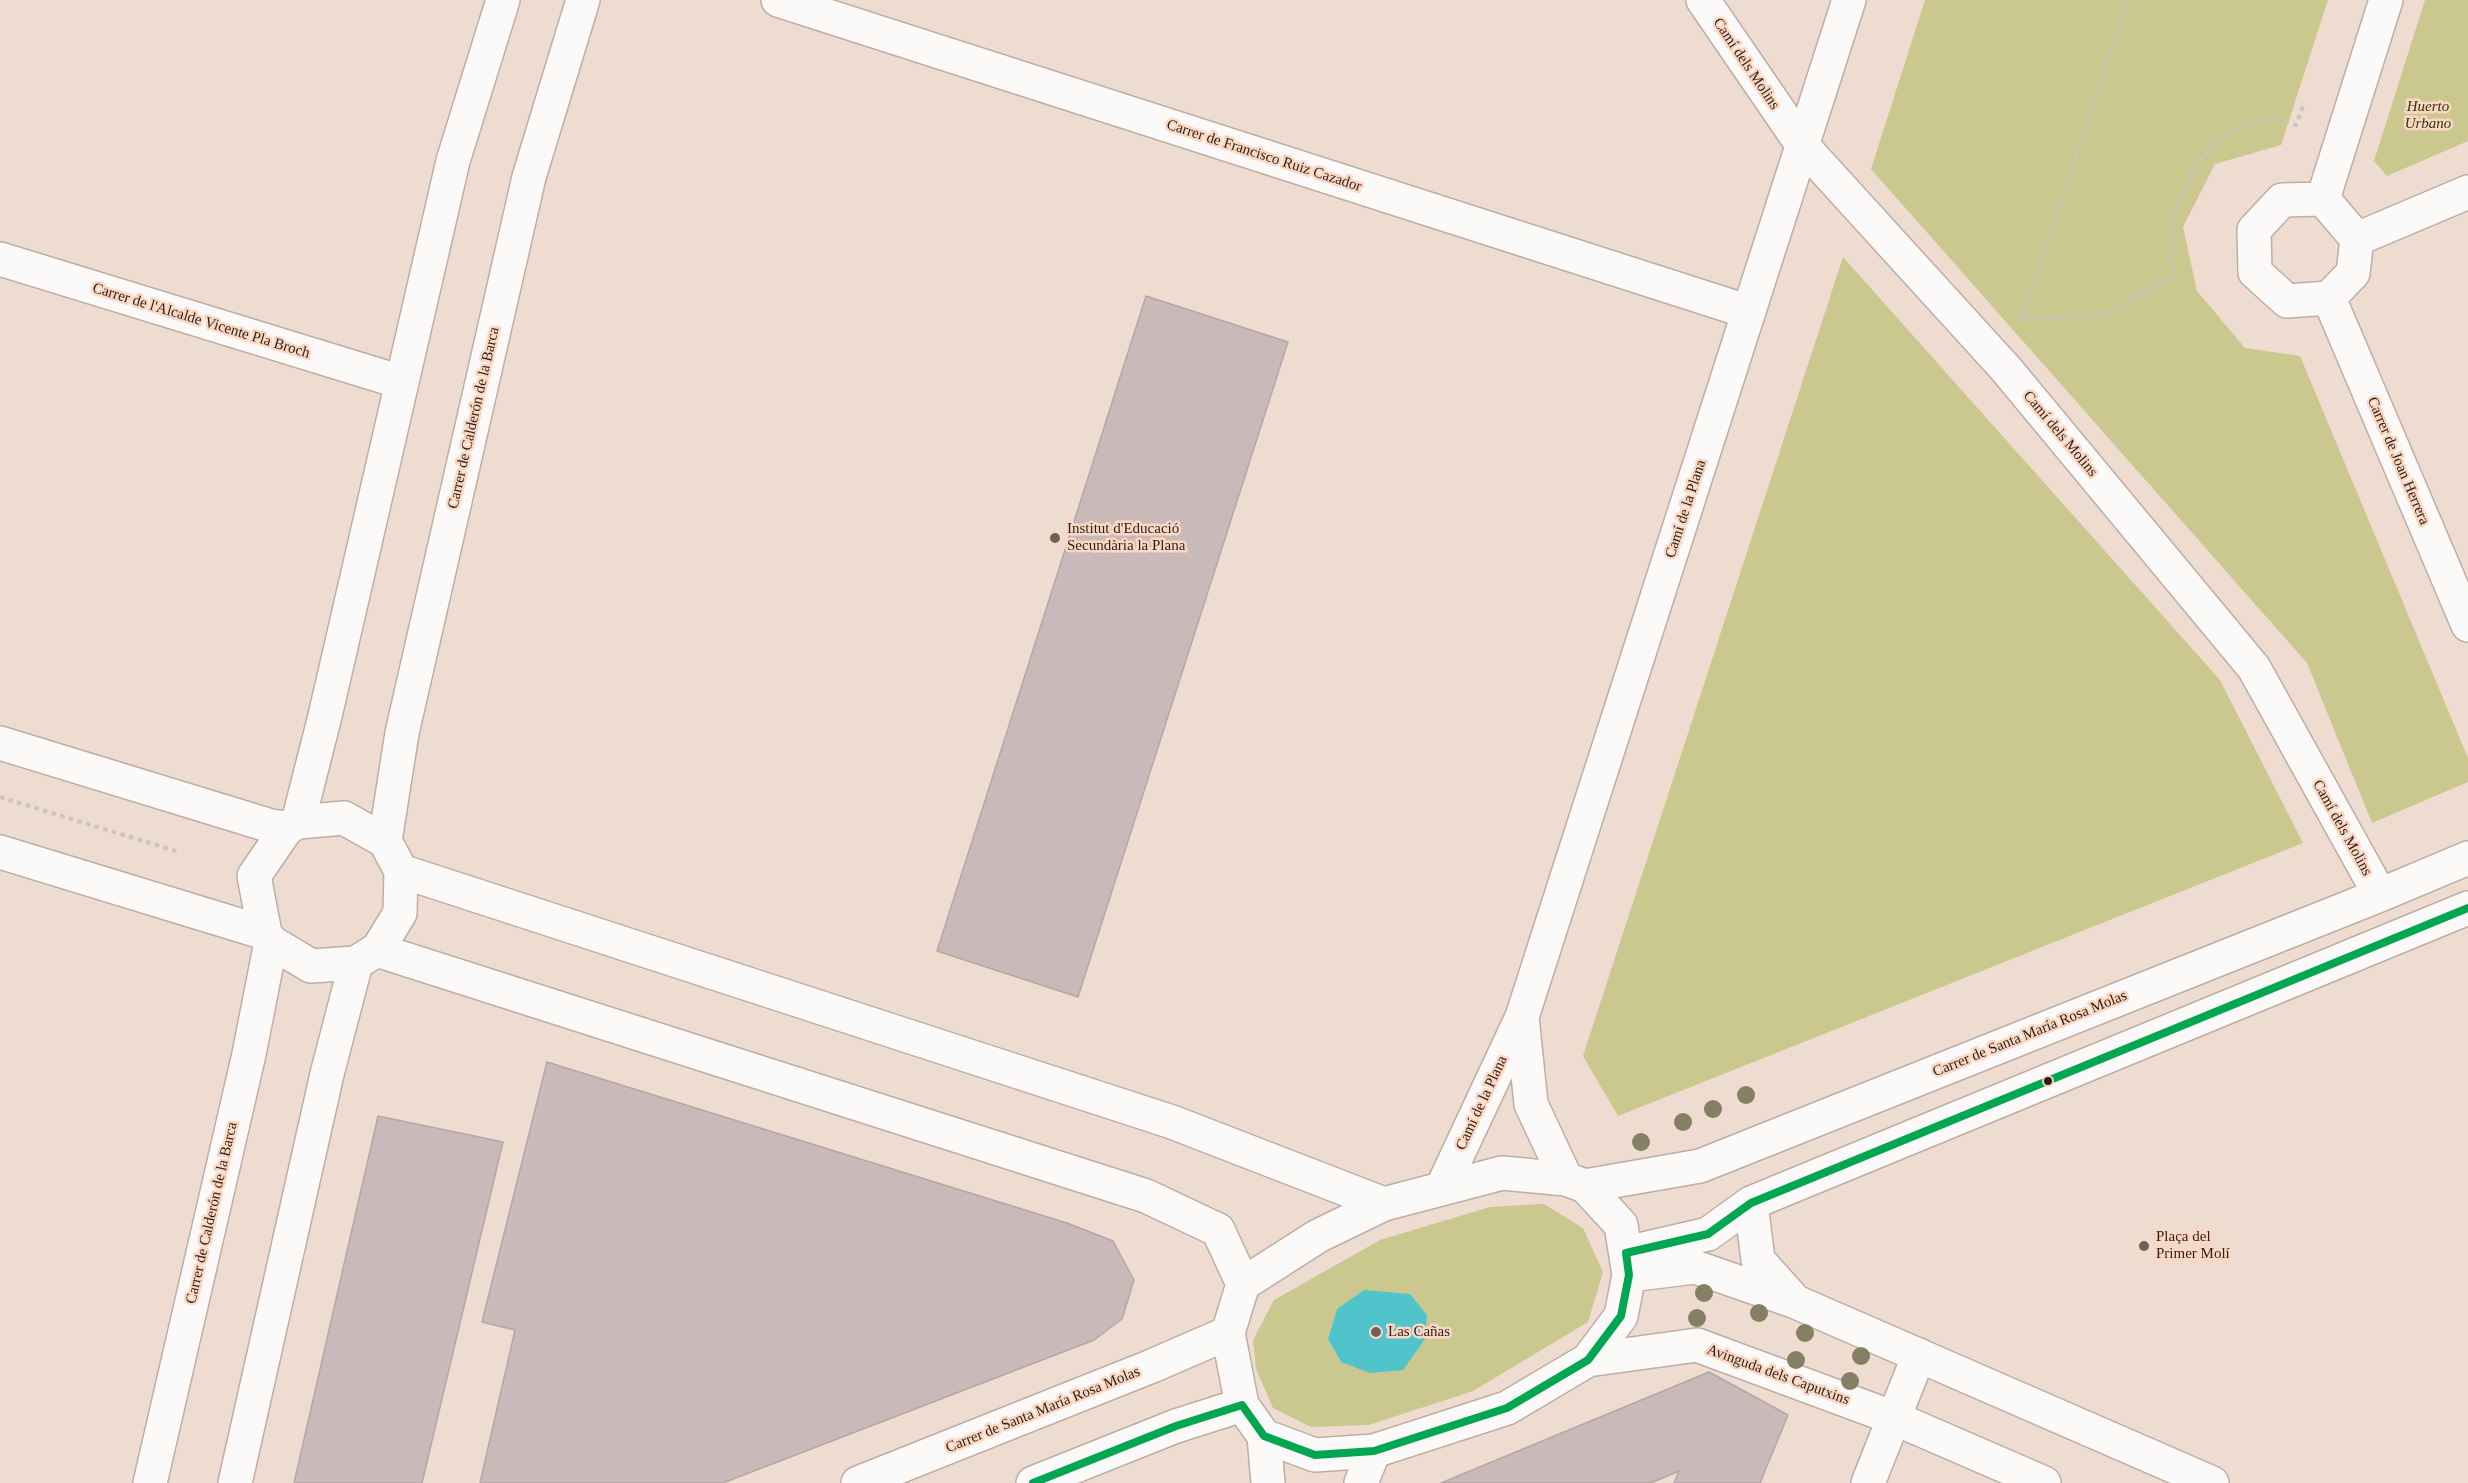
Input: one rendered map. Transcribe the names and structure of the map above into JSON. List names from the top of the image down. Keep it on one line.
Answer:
{"streets":{"street":["Camí dels Molins","Carrer de Francisco Ruiz Cazador","Carrer de l'Alcalde Vicente Pla Broch","Carrer de Calderón de la Barca","Carrer de Joan Herrera","Camí de la Plana","Carrer de Santa María Rosa Molas","Avinguda dels Caputxins"]},"crossings":[["Camí dels Molins","Camí de la Plana"],["Camí dels Molins","Carrer de Santa María Rosa Molas"],["Carrer de Francisco Ruiz Cazador","Camí de la Plana"],["Camí de la Plana","Carrer de Santa María Rosa Molas"]],"parks":["Huerto Urbano"],"places":["Institut d'Educació Secundària la Plana","Plaça del Primer Molí","Las Cañas"]}
